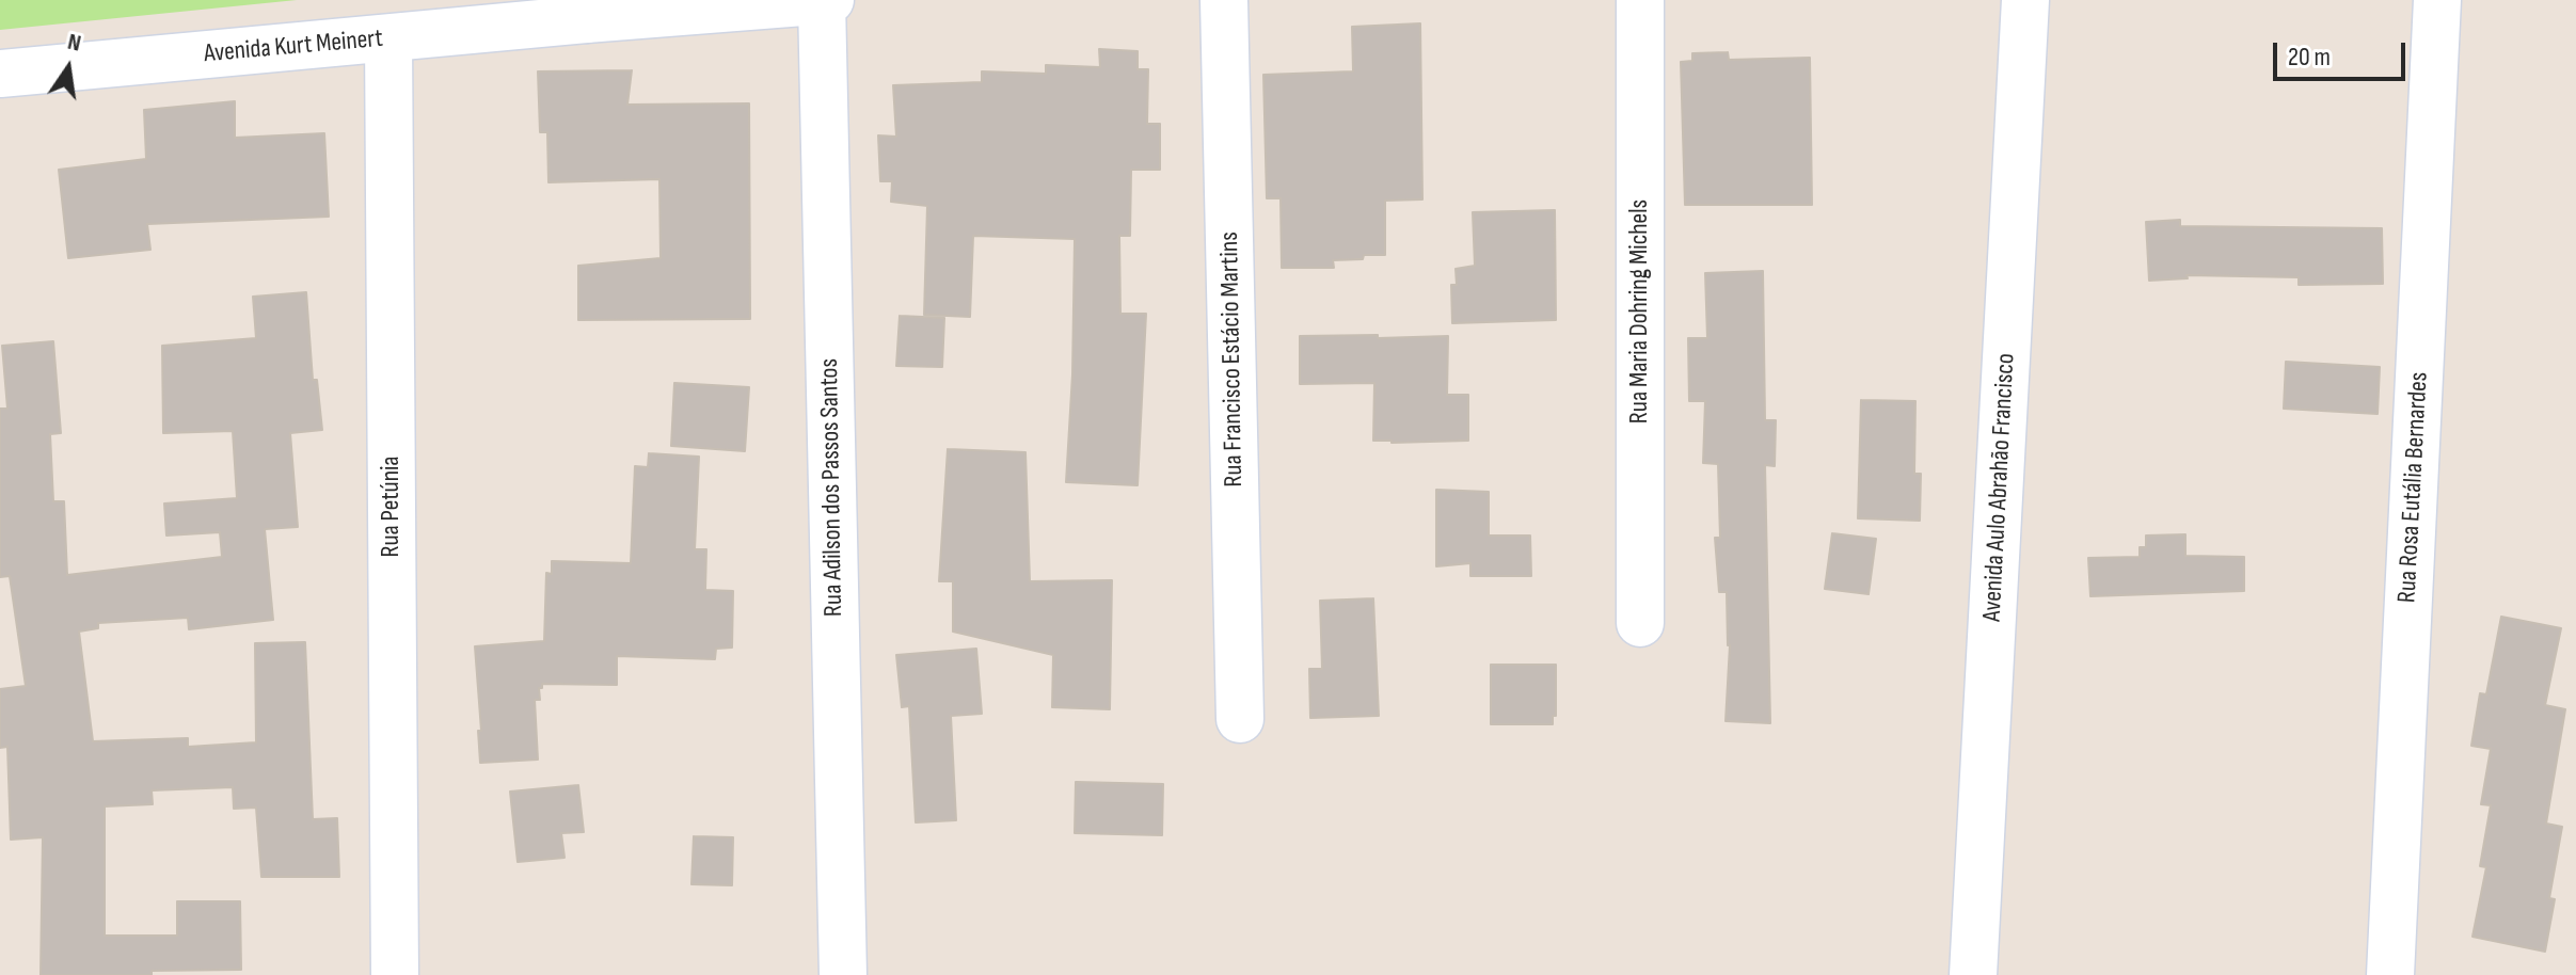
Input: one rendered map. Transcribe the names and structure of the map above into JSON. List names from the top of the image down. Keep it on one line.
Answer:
{"streets":{"street":["Avenida Kurt Meinert","Rua Maria Dohring Michels","Rua Francisco Estácio Martins","Rua Adilson dos Passos Santos","Avenida Aulo Abrahão Francisco","Rua Rosa Eutália Bernardes","Rua Petúnia"]},"crossings":[["Avenida Kurt Meinert","Rua Adilson dos Passos Santos"],["Avenida Kurt Meinert","Rua Petúnia"]],"scale_bar":"20 m","north":"top"}
